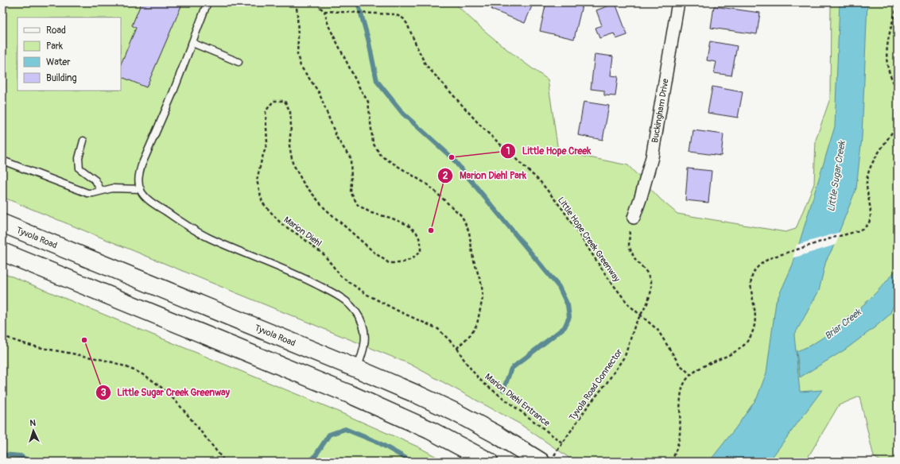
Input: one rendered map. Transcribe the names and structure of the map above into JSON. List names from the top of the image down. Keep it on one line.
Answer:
{"streets":{"main road":["Tyvola Road"],"street":["Buckingham Drive"],"path":["Marion Diehl","Little Hope Creek Greenway","Tyvola Road Connector","Marion Diehl Entrance"]},"crossings":[["Buckingham Drive","Tyvola Road Connector"],["Marion Diehl","Marion Diehl Entrance"],["Tyvola Road","Tyvola Road Connector"],["Little Hope Creek Greenway","Tyvola Road Connector"],["Tyvola Road Connector","Marion Diehl Entrance"]],"water":["Little Sugar Creek","Briar Creek"],"places":["Little Hope Creek","Marion Diehl Park","Little Sugar Creek Greenway"],"legend":["Road","Park","Water","Building"],"north":"top"}
